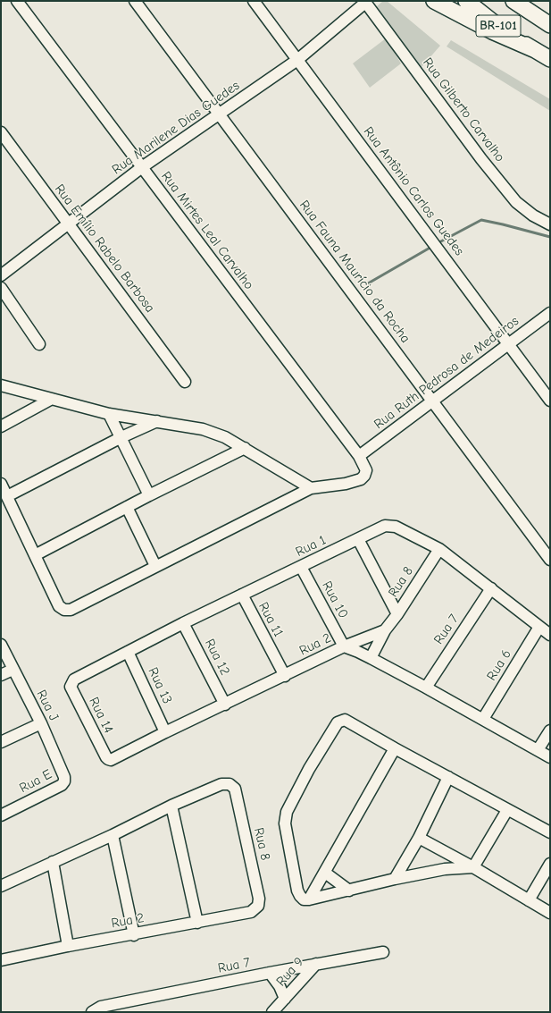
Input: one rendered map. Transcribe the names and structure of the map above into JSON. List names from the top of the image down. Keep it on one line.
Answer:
{"streets":{"highway":["BR-101"],"street":["Rua Gilberto Carvalho","Rua Marilene Dias Guedes","Rua Antônio Carlos Guedes","Rua Mirtes Leal Carvalho","Rua Emílio Rabelo Barbosa","Rua Fauna Maurício da Rocha","Rua Ruth Pedrosa de Medeiros","Rua 1","Rua 8","Rua 10","Rua 11","Rua 7","Rua 2","Rua 12","Rua 6","Rua 13","Rua J","Rua 14","Rua E","Rua 9"]},"crossings":[["Rua Gilberto Carvalho","Rua Marilene Dias Guedes"],["Rua Marilene Dias Guedes","Rua Antônio Carlos Guedes"],["Rua Marilene Dias Guedes","Rua Mirtes Leal Carvalho"],["Rua Marilene Dias Guedes","Rua Emílio Rabelo Barbosa"],["Rua Marilene Dias Guedes","Rua Fauna Maurício da Rocha"],["Rua Antônio Carlos Guedes","Rua Ruth Pedrosa de Medeiros"],["Rua Mirtes Leal Carvalho","Rua Ruth Pedrosa de Medeiros"],["Rua Fauna Maurício da Rocha","Rua Ruth Pedrosa de Medeiros"],["Rua 1","Rua 8"],["Rua 1","Rua 10"],["Rua 1","Rua 11"],["Rua 1","Rua 7"],["Rua 1","Rua 12"],["Rua 1","Rua 6"],["Rua 1","Rua 13"],["Rua 1","Rua 14"],["Rua 8","Rua 2"],["Rua 10","Rua 2"],["Rua 11","Rua 2"],["Rua 7","Rua 2"],["Rua 7","Rua 9"],["Rua 2","Rua 12"],["Rua 2","Rua 6"],["Rua 2","Rua 13"],["Rua 2","Rua 14"],["Rua J","Rua E"]]}
